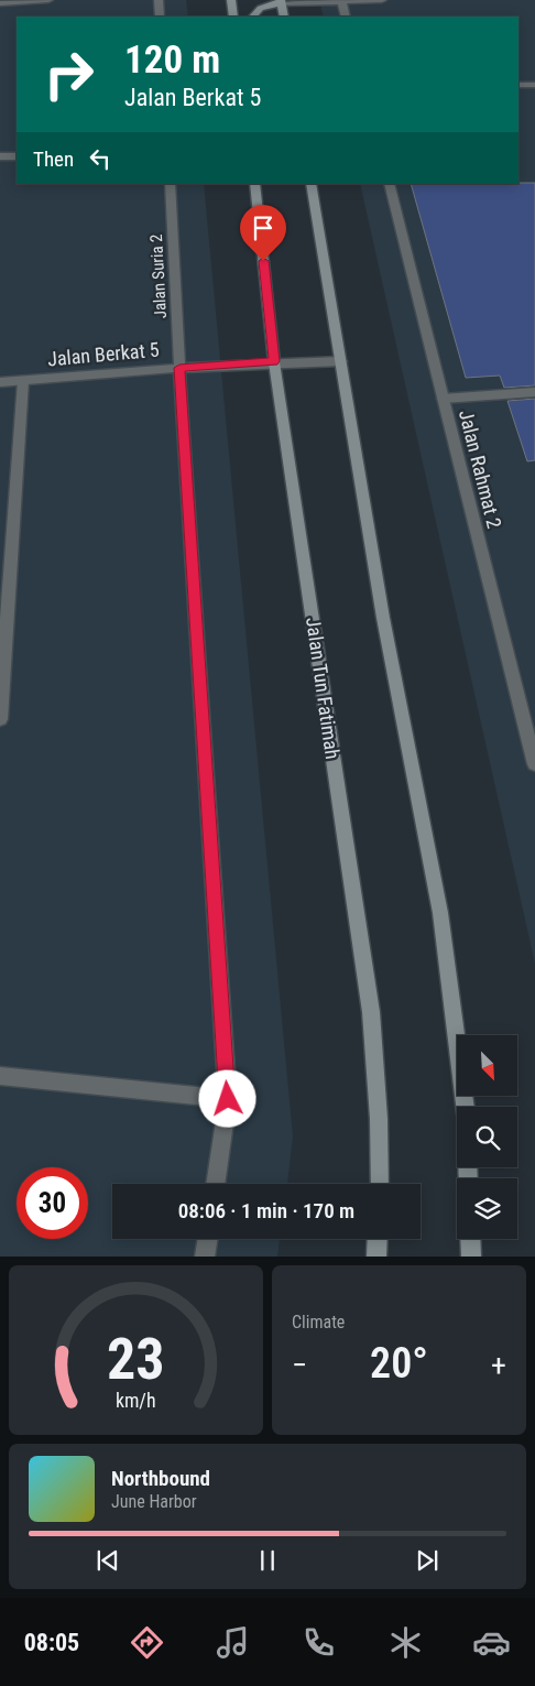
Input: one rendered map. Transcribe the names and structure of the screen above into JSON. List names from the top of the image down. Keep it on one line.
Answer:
{"streets":{"main road":["Jalan Tun Fatimah"],"street":["Jalan Suria 2","Jalan Berkat 5","Jalan Rahmat 2"]},"crossings":[["Jalan Suria 2","Jalan Berkat 5"],["Jalan Berkat 5","Jalan Tun Fatimah"]],"north":"bottom right","page":{"turn":["120 m","Jalan Berkat 5"],"then":"Then","limit":"30","trip":"08:06 · 1 min · 170 m","tile":"Climate","heat":["−","20°","+"],"song":["Northbound","June Harbor"],"tabs":"08:05","gauge":["23","km/h"]}}
